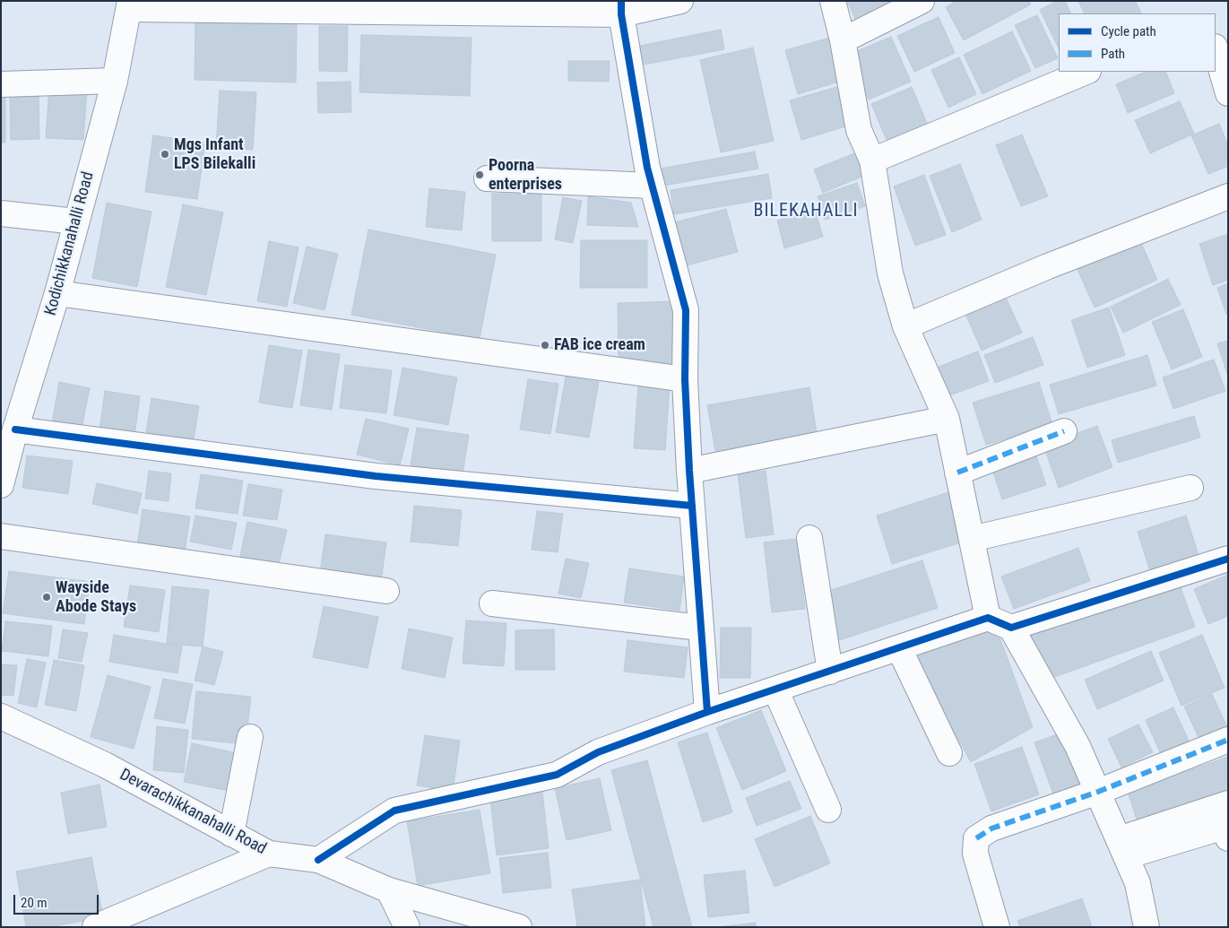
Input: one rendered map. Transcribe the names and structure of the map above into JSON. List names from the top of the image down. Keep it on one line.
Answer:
{"streets":{"street":["Kodichikkanahalli Road","Devarachikkanahalli Road"]},"districts":["BILEKAHALLI"],"places":["Mgs Infant LPS Bilekalli","Poorna enterprises","FAB ice cream","Wayside Abode Stays"],"legend":["Cycle path","Path"],"scale_bar":"20 m"}
